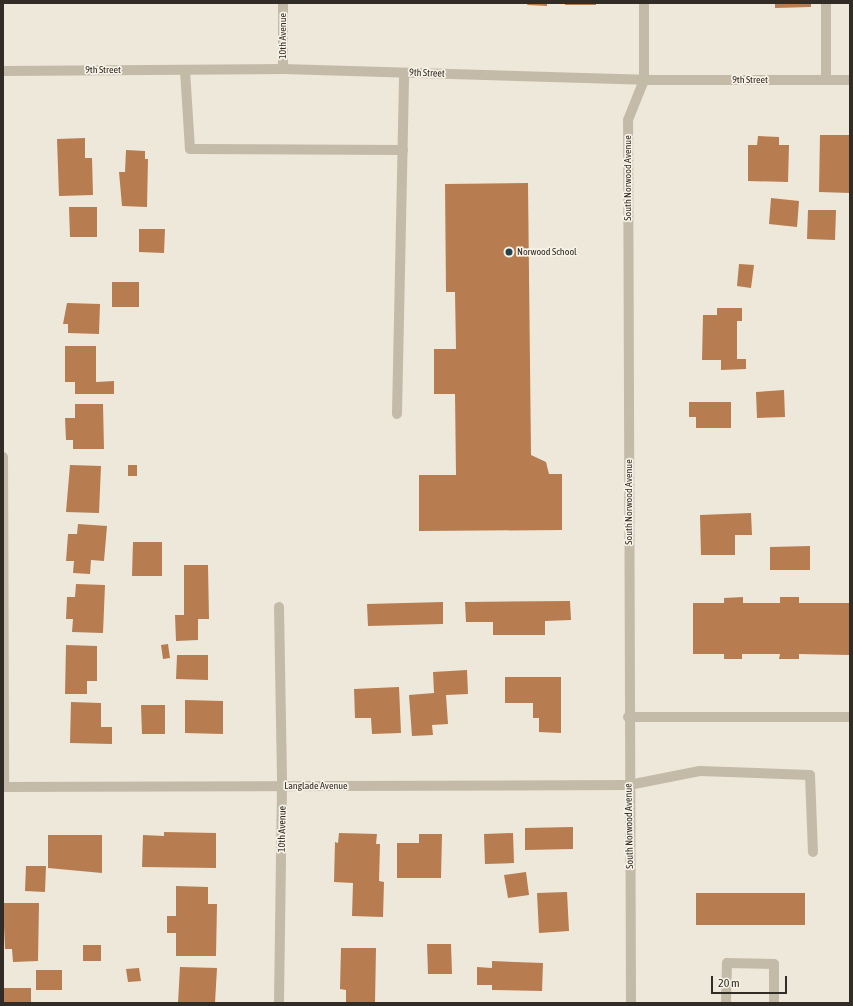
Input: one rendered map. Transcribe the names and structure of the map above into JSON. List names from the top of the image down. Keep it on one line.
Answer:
{"streets":{"street":["10th Avenue","9th Street","South Norwood Avenue","Langlade Avenue"]},"crossings":[["10th Avenue","9th Street"],["10th Avenue","Langlade Avenue"],["9th Street","South Norwood Avenue"],["South Norwood Avenue","Langlade Avenue"]],"places":["Norwood School"],"scale_bar":"20 m"}
